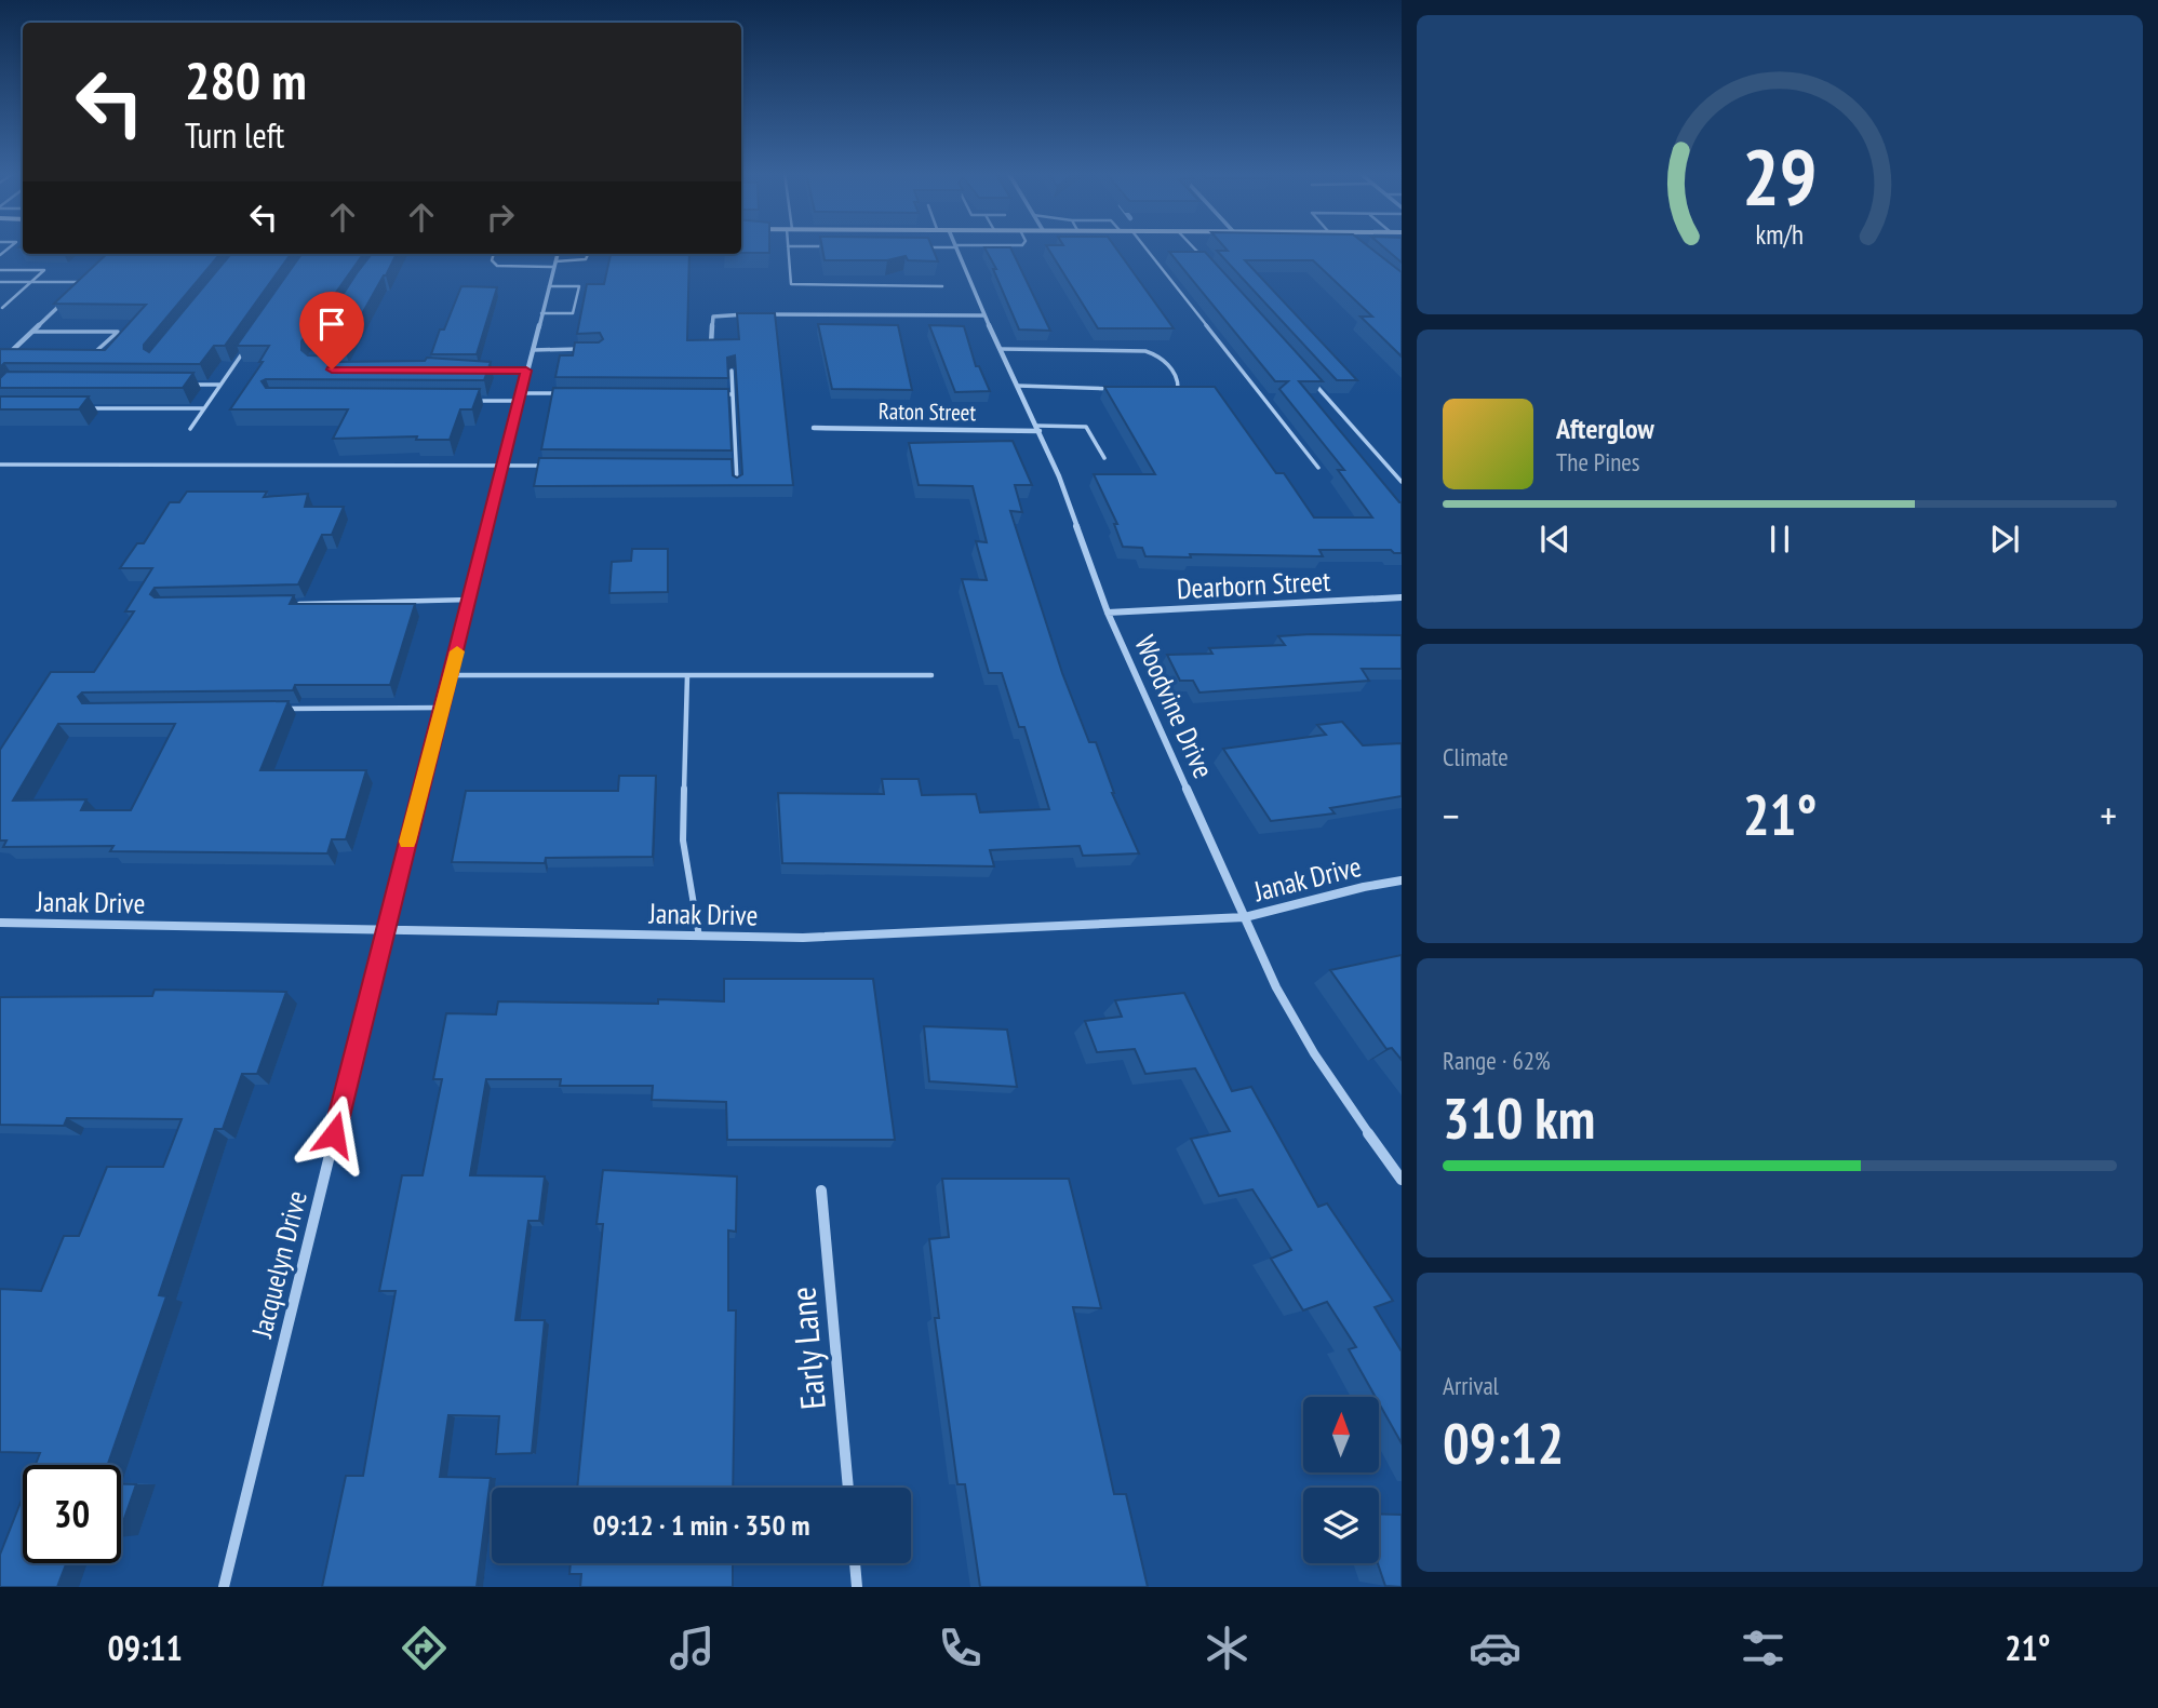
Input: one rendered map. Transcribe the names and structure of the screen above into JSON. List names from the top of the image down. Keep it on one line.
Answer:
{"streets":{"street":["Raton Street","Dearborn Street","Woodvine Drive","Janak Drive","Jacquelyn Drive","Early Lane"]},"crossings":[["Raton Street","Woodvine Drive"],["Dearborn Street","Woodvine Drive"],["Woodvine Drive","Janak Drive"],["Janak Drive","Jacquelyn Drive"]],"north":"top","page":{"turn":["280 m","Turn left"],"song":["Afterglow","The Pines"],"tile":["Climate",["Range · 62%","310 km"],["Arrival","09:12"]],"heat":["−","21°","+"],"limit":"30","trip":"09:12 · 1 min · 350 m","tabs":["09:11","21°"],"gauge":["29","km/h"]}}
